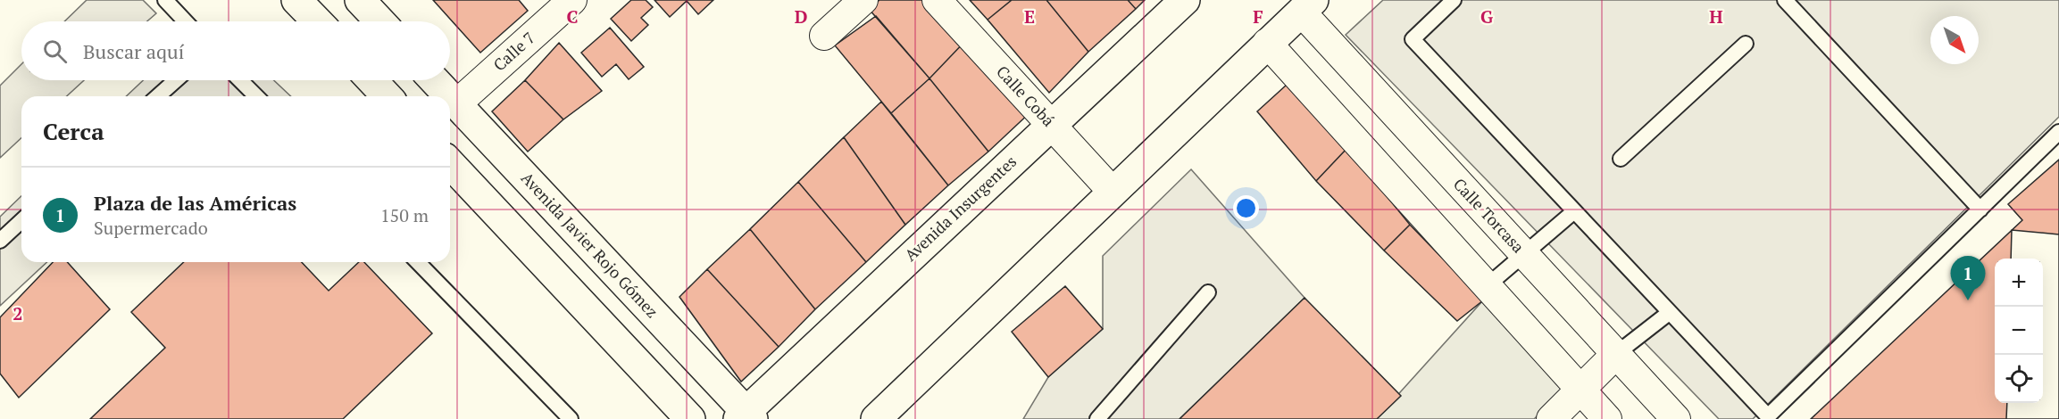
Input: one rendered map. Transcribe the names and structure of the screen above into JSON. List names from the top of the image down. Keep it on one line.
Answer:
{"streets":{"main road":["Avenida Insurgentes","Avenida Javier Rojo Gómez"],"street":["Calle 7","Calle Cobá","Calle Torcasa"]},"crossings":[["Calle 7","Avenida Javier Rojo Gómez"],["Calle Cobá","Avenida Insurgentes"],["Avenida Insurgentes","Avenida Javier Rojo Gómez"]],"north":"bottom right","page":{"search":"Buscar aquí","heading":"Cerca","list":[{"mark":"1","name":"Plaza de las Américas","note":"Supermercado","value":"150 m"}],"pins":"1","map_buttons":["+","−"]},"grid":{"columns":["C","D","E","F","G","H"],"rows":["2"]}}
